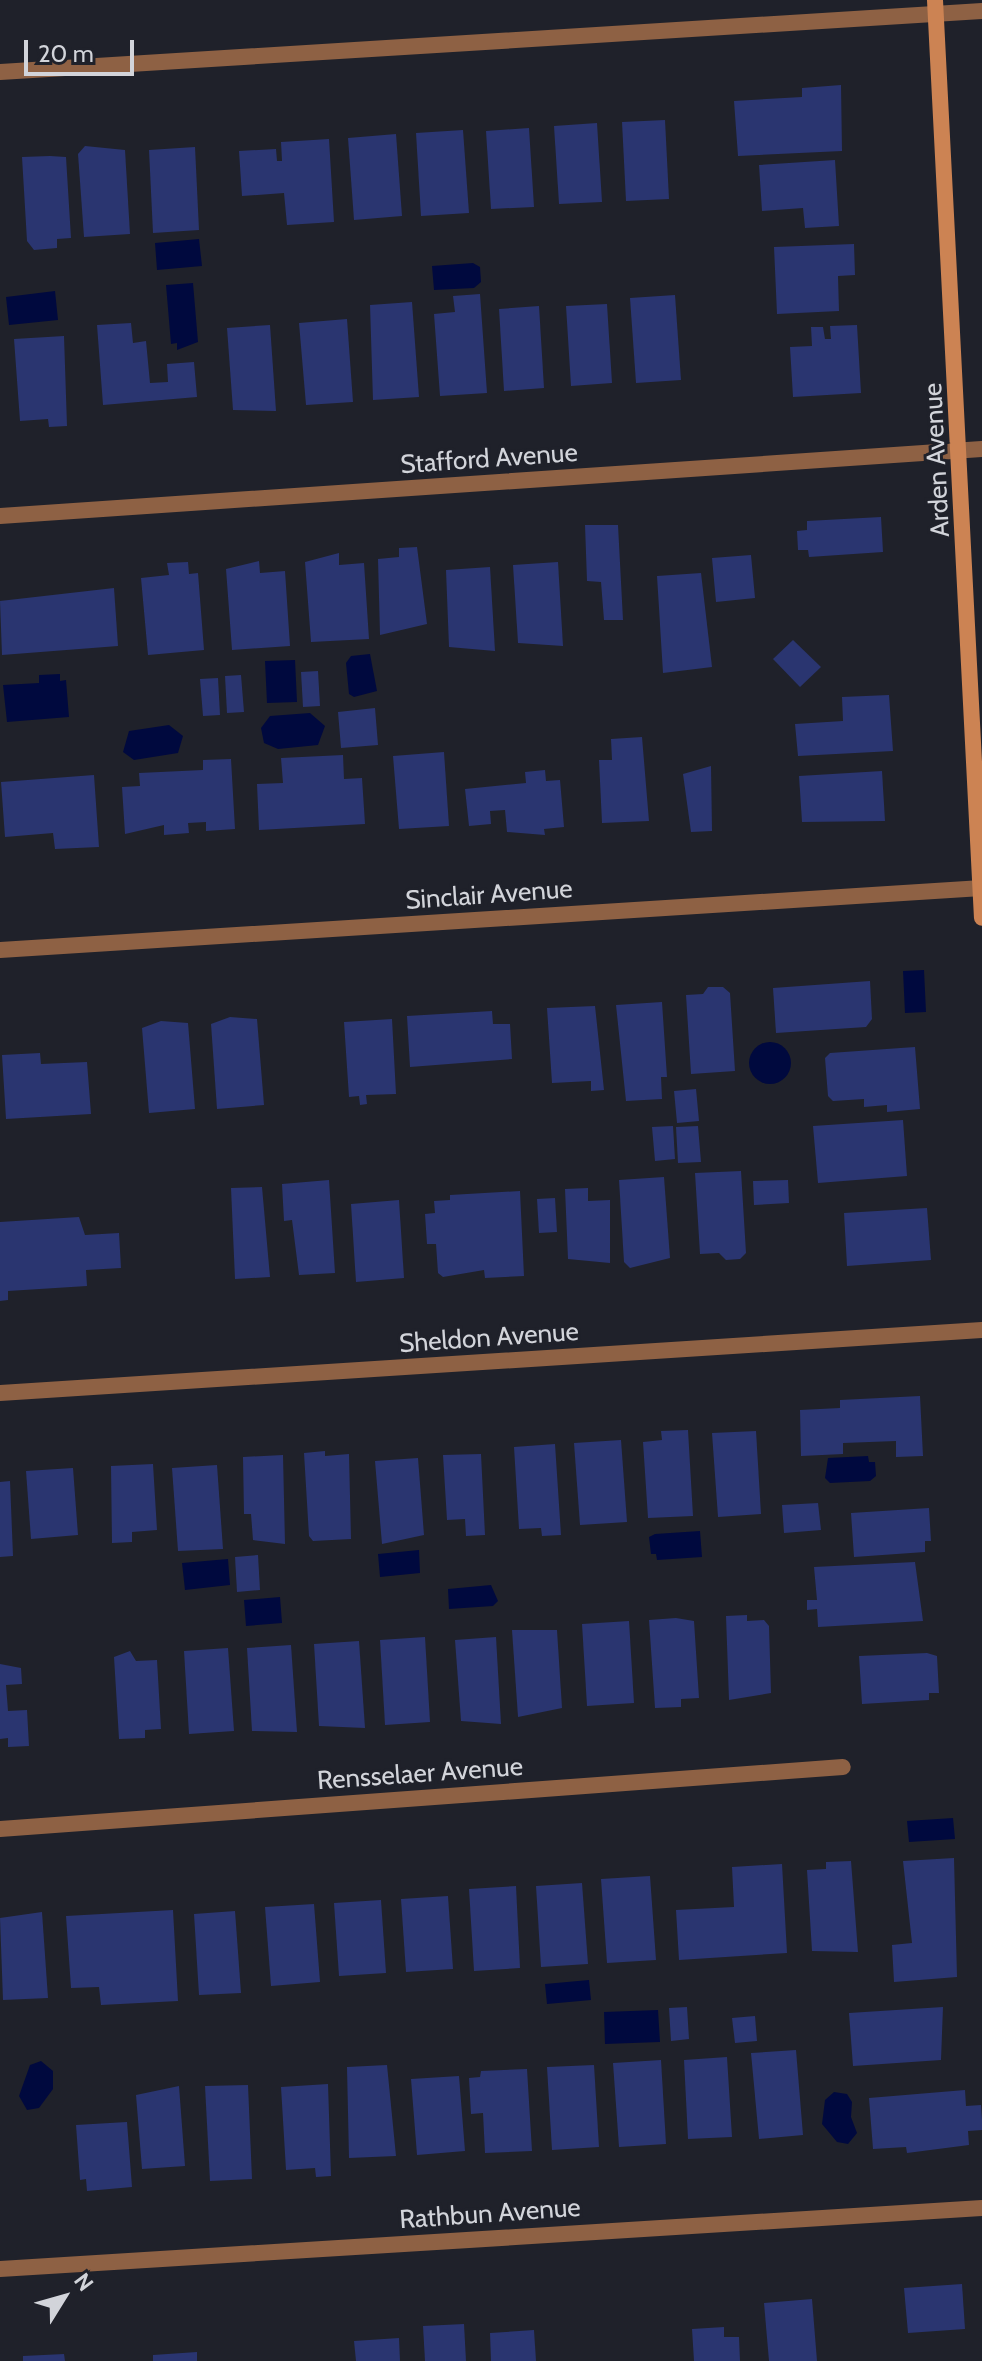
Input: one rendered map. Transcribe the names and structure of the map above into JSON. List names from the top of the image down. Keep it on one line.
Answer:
{"streets":{"street":["Stafford Avenue","Arden Avenue","Sinclair Avenue","Sheldon Avenue","Rensselaer Avenue","Rathbun Avenue"]},"crossings":[["Stafford Avenue","Arden Avenue"],["Arden Avenue","Sinclair Avenue"]],"scale_bar":"20 m","north":"top right"}
